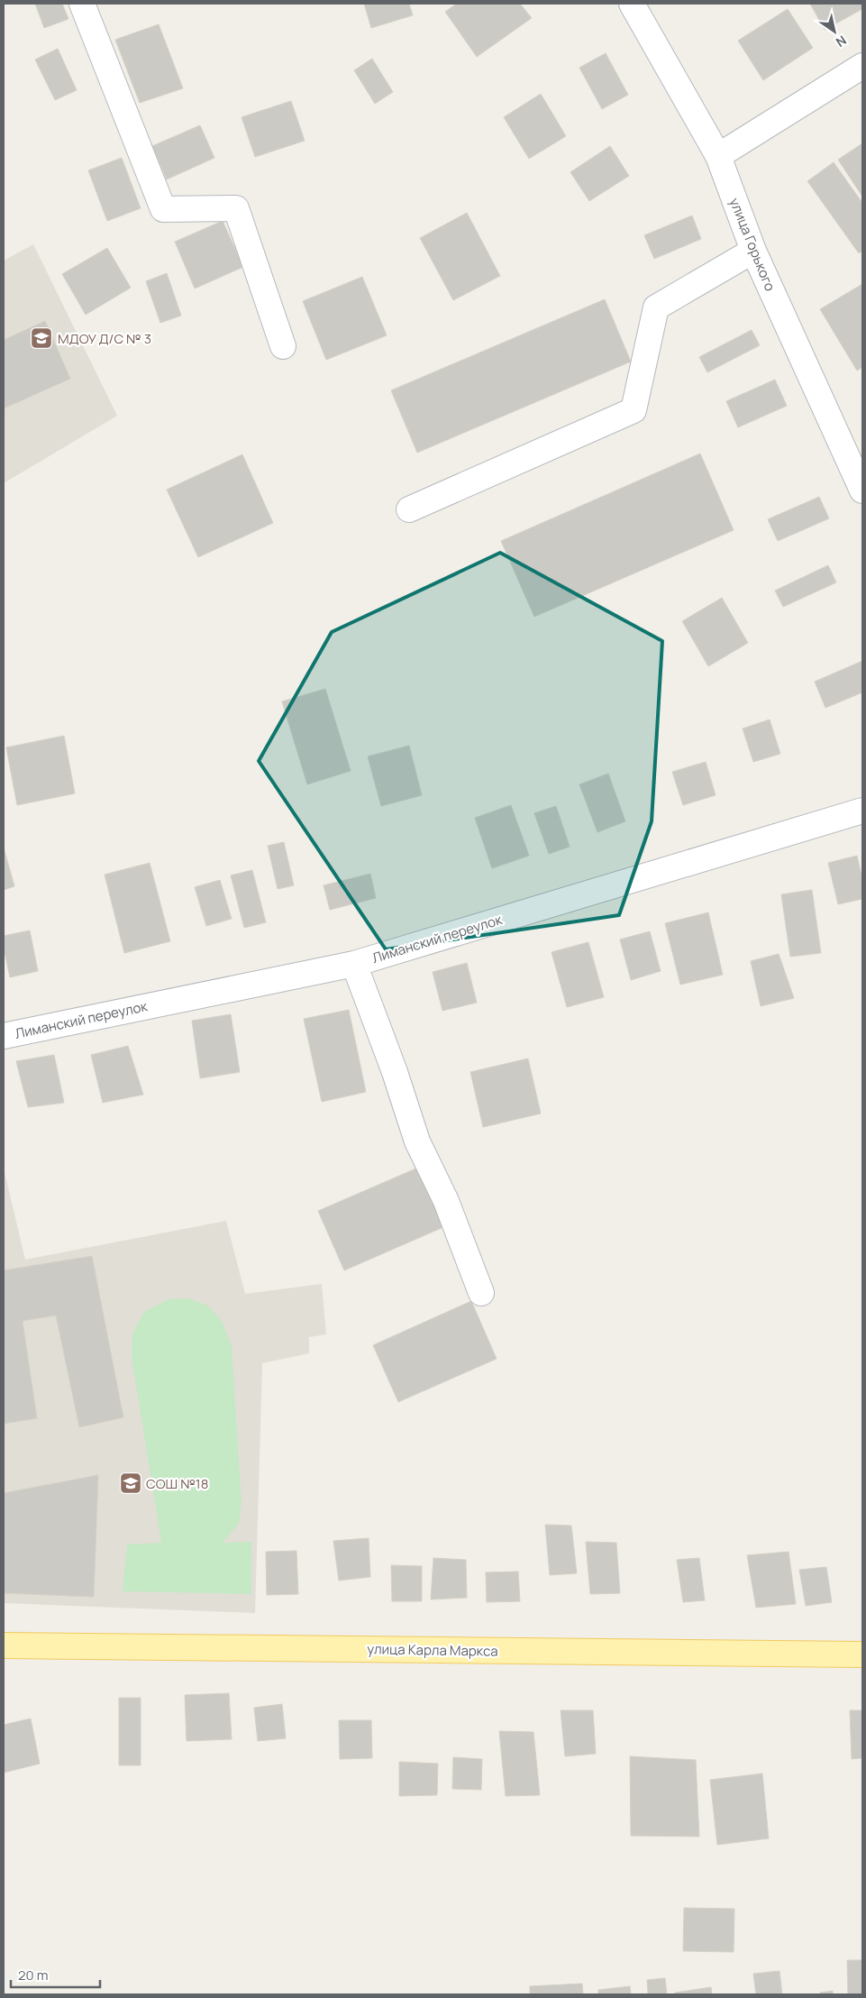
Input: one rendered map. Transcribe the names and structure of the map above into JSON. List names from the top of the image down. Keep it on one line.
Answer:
{"streets":{"main road":["улица Карла Маркса"],"street":["улица Горького","Лиманский переулок"]},"places":{"school or university":["МДОУ Д/С № 3","СОШ №18"]},"scale_bar":"20 m","north":"bottom right"}
